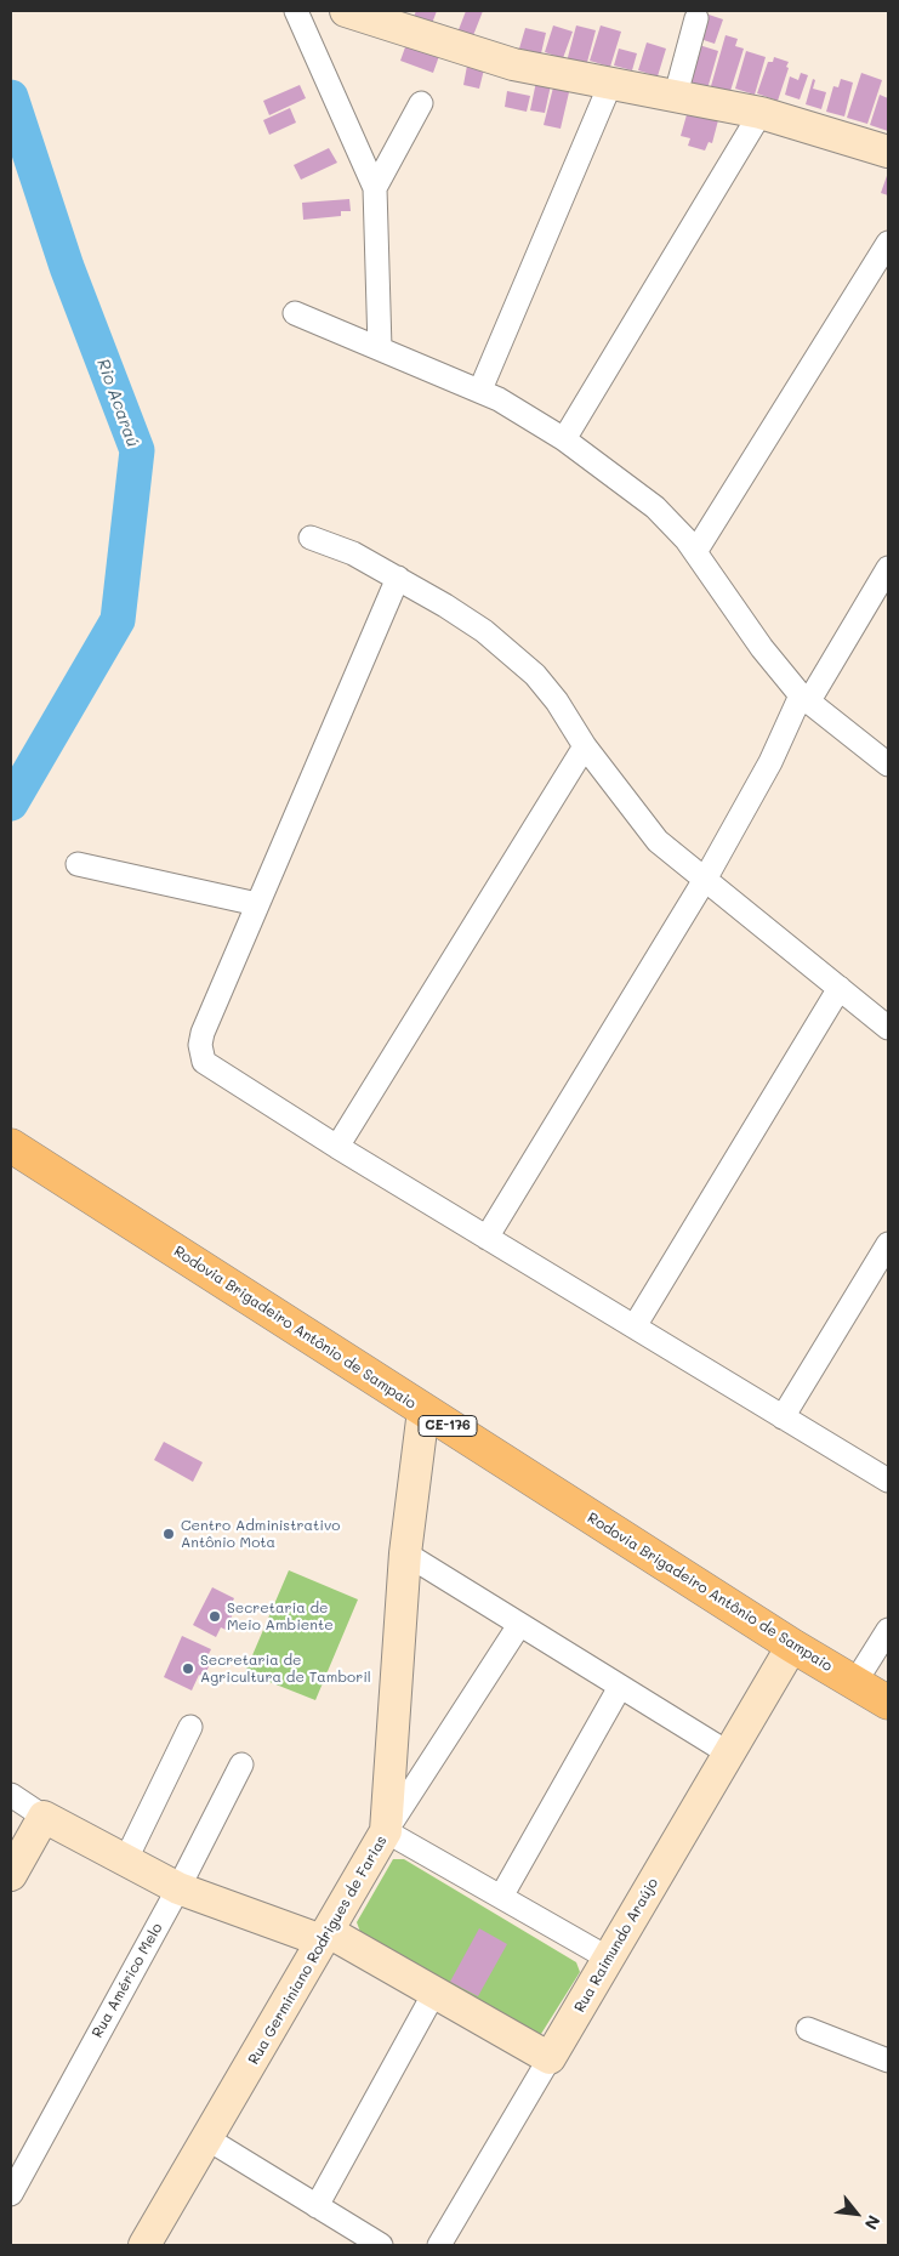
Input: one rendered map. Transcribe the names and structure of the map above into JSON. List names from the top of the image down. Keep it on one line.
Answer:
{"streets":{"main road":["Rodovia Brigadeiro Antônio de Sampaio","CE-176"],"street":["Rua Raimundo Araújo","Rua Germiniano Rodrigues de Farias","Rua Américo Melo"]},"crossings":[["Rodovia Brigadeiro Antônio de Sampaio","Rua Raimundo Araújo"],["Rodovia Brigadeiro Antônio de Sampaio","Rua Germiniano Rodrigues de Farias"]],"water":["Rio Acaraú"],"places":["Centro Administrativo Antônio Mota","Secretaria de Meio Ambiente","Secretaria de Agricultura de Tamboril"],"north":"bottom right"}
